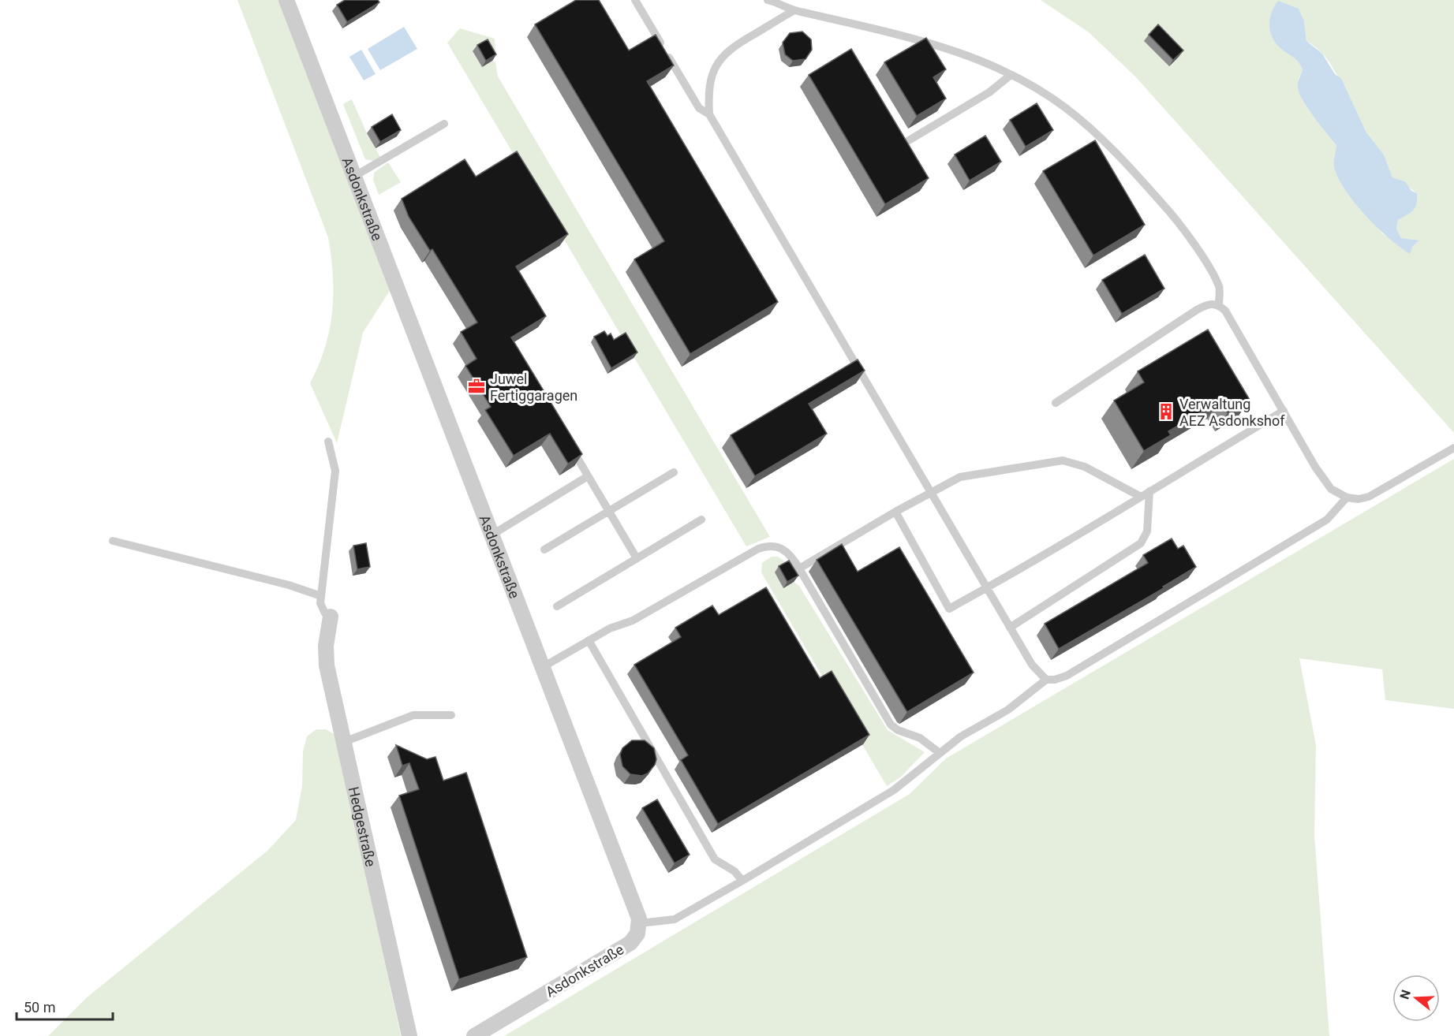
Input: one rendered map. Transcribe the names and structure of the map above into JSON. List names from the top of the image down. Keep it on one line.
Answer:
{"streets":{"street":["Asdonkstraße","Hedgestraße"]},"places":{"office":["Juwel Fertiggaragen"],"building":["Verwaltung AEZ Asdonkshof"]},"scale_bar":"50 m","north":"left"}
